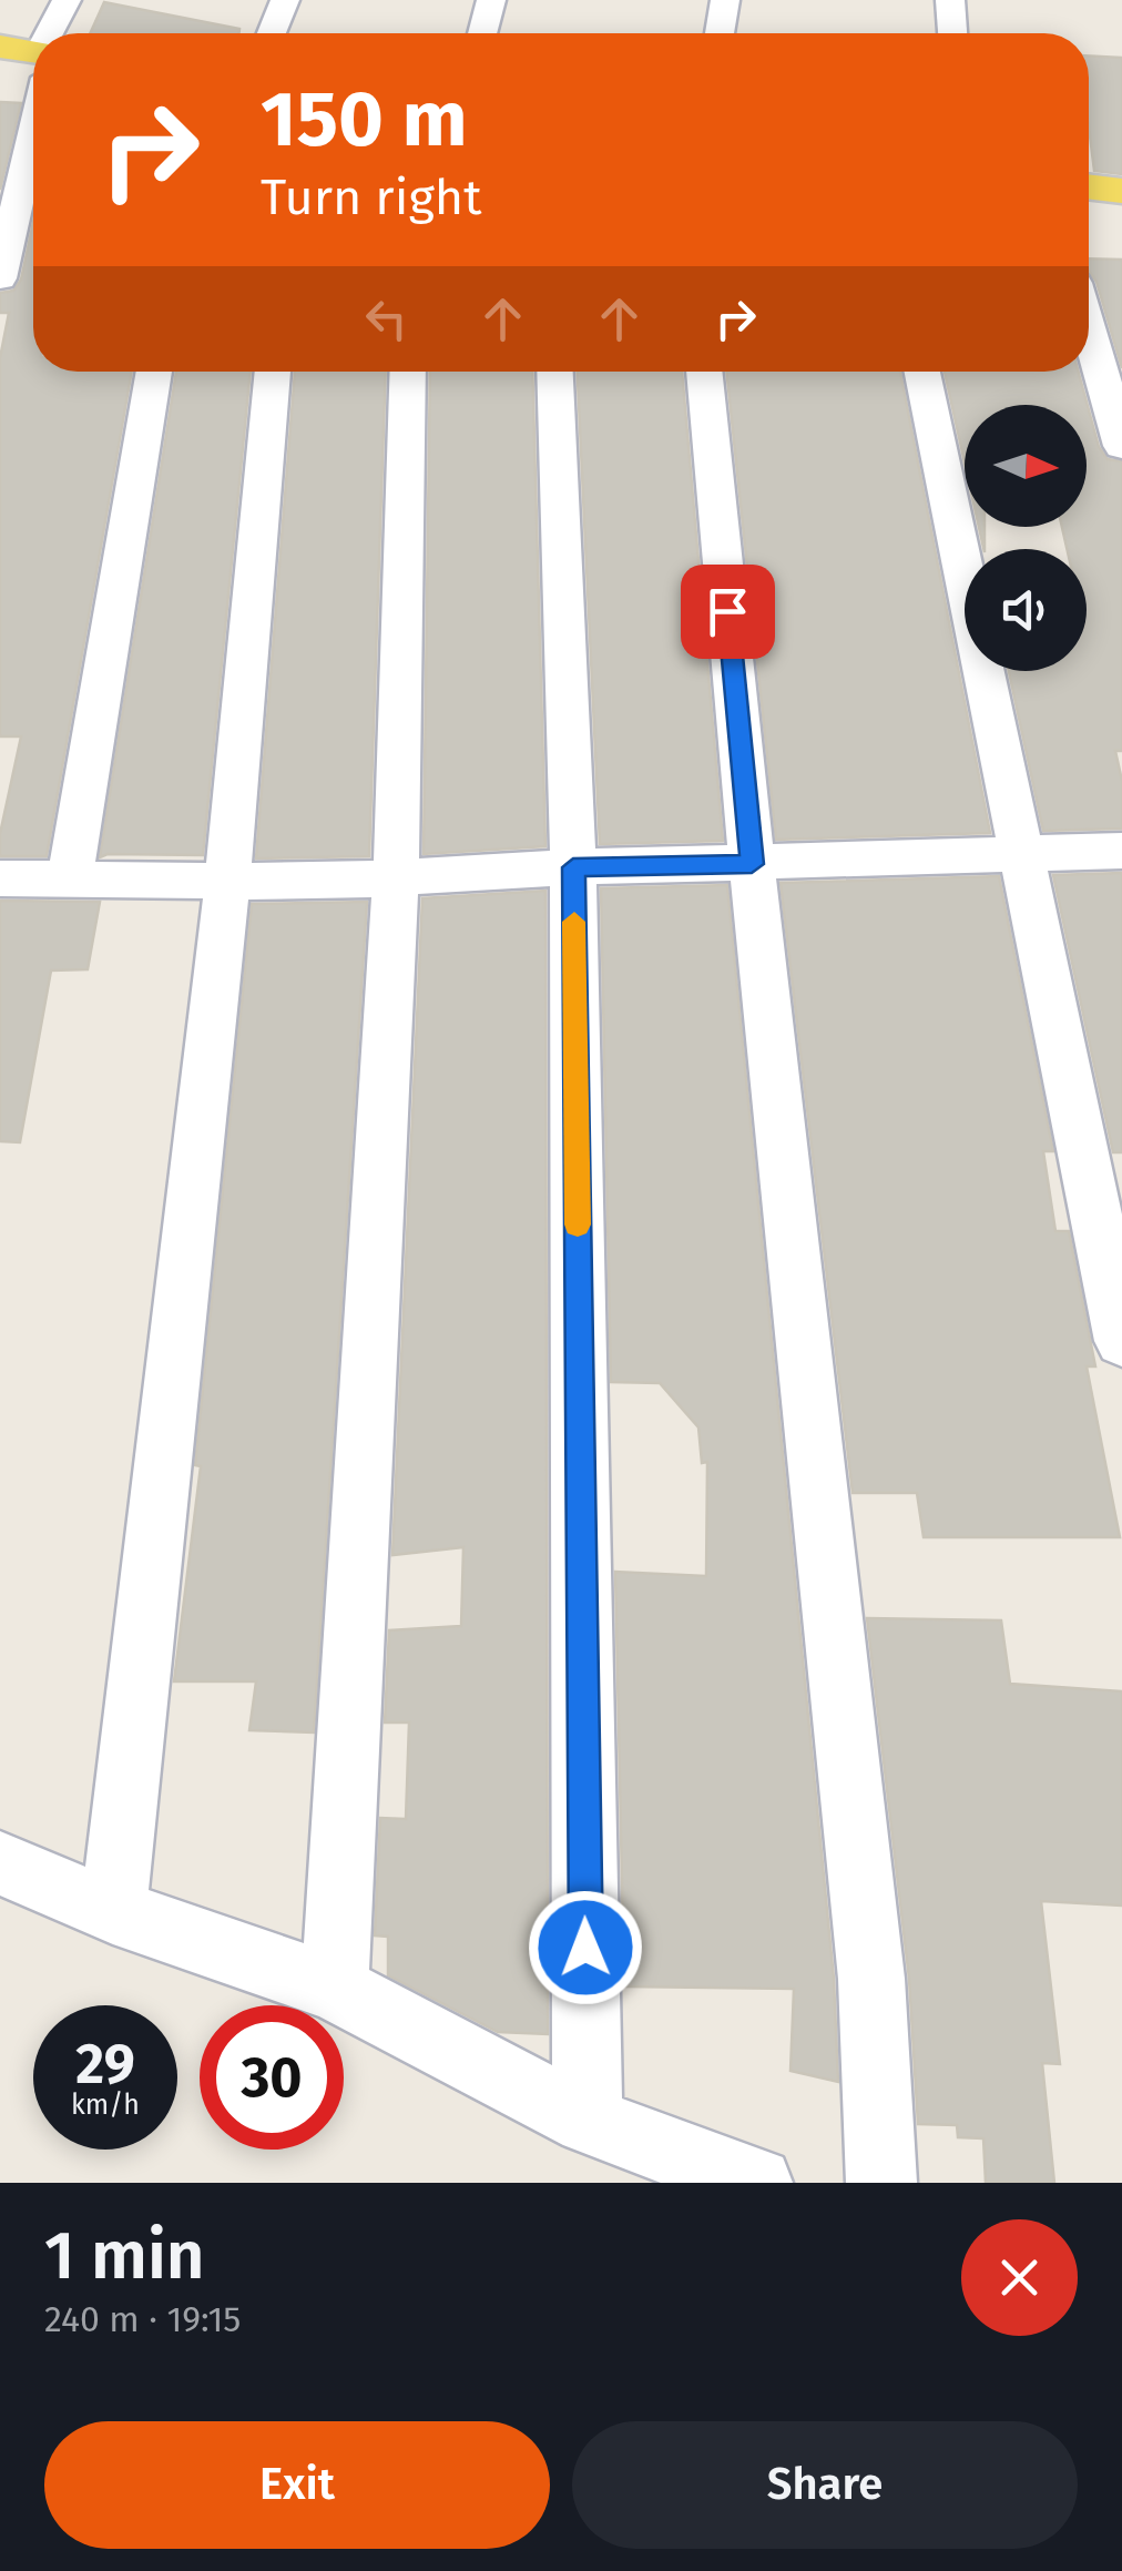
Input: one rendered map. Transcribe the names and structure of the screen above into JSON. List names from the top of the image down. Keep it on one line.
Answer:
{"north":"right","page":{"turn":["150 m","Turn right"],"speed":"29 km/h","limit":"30","heading":["1 min","240 m · 19:15"],"buttons":["Exit","Share"]}}
